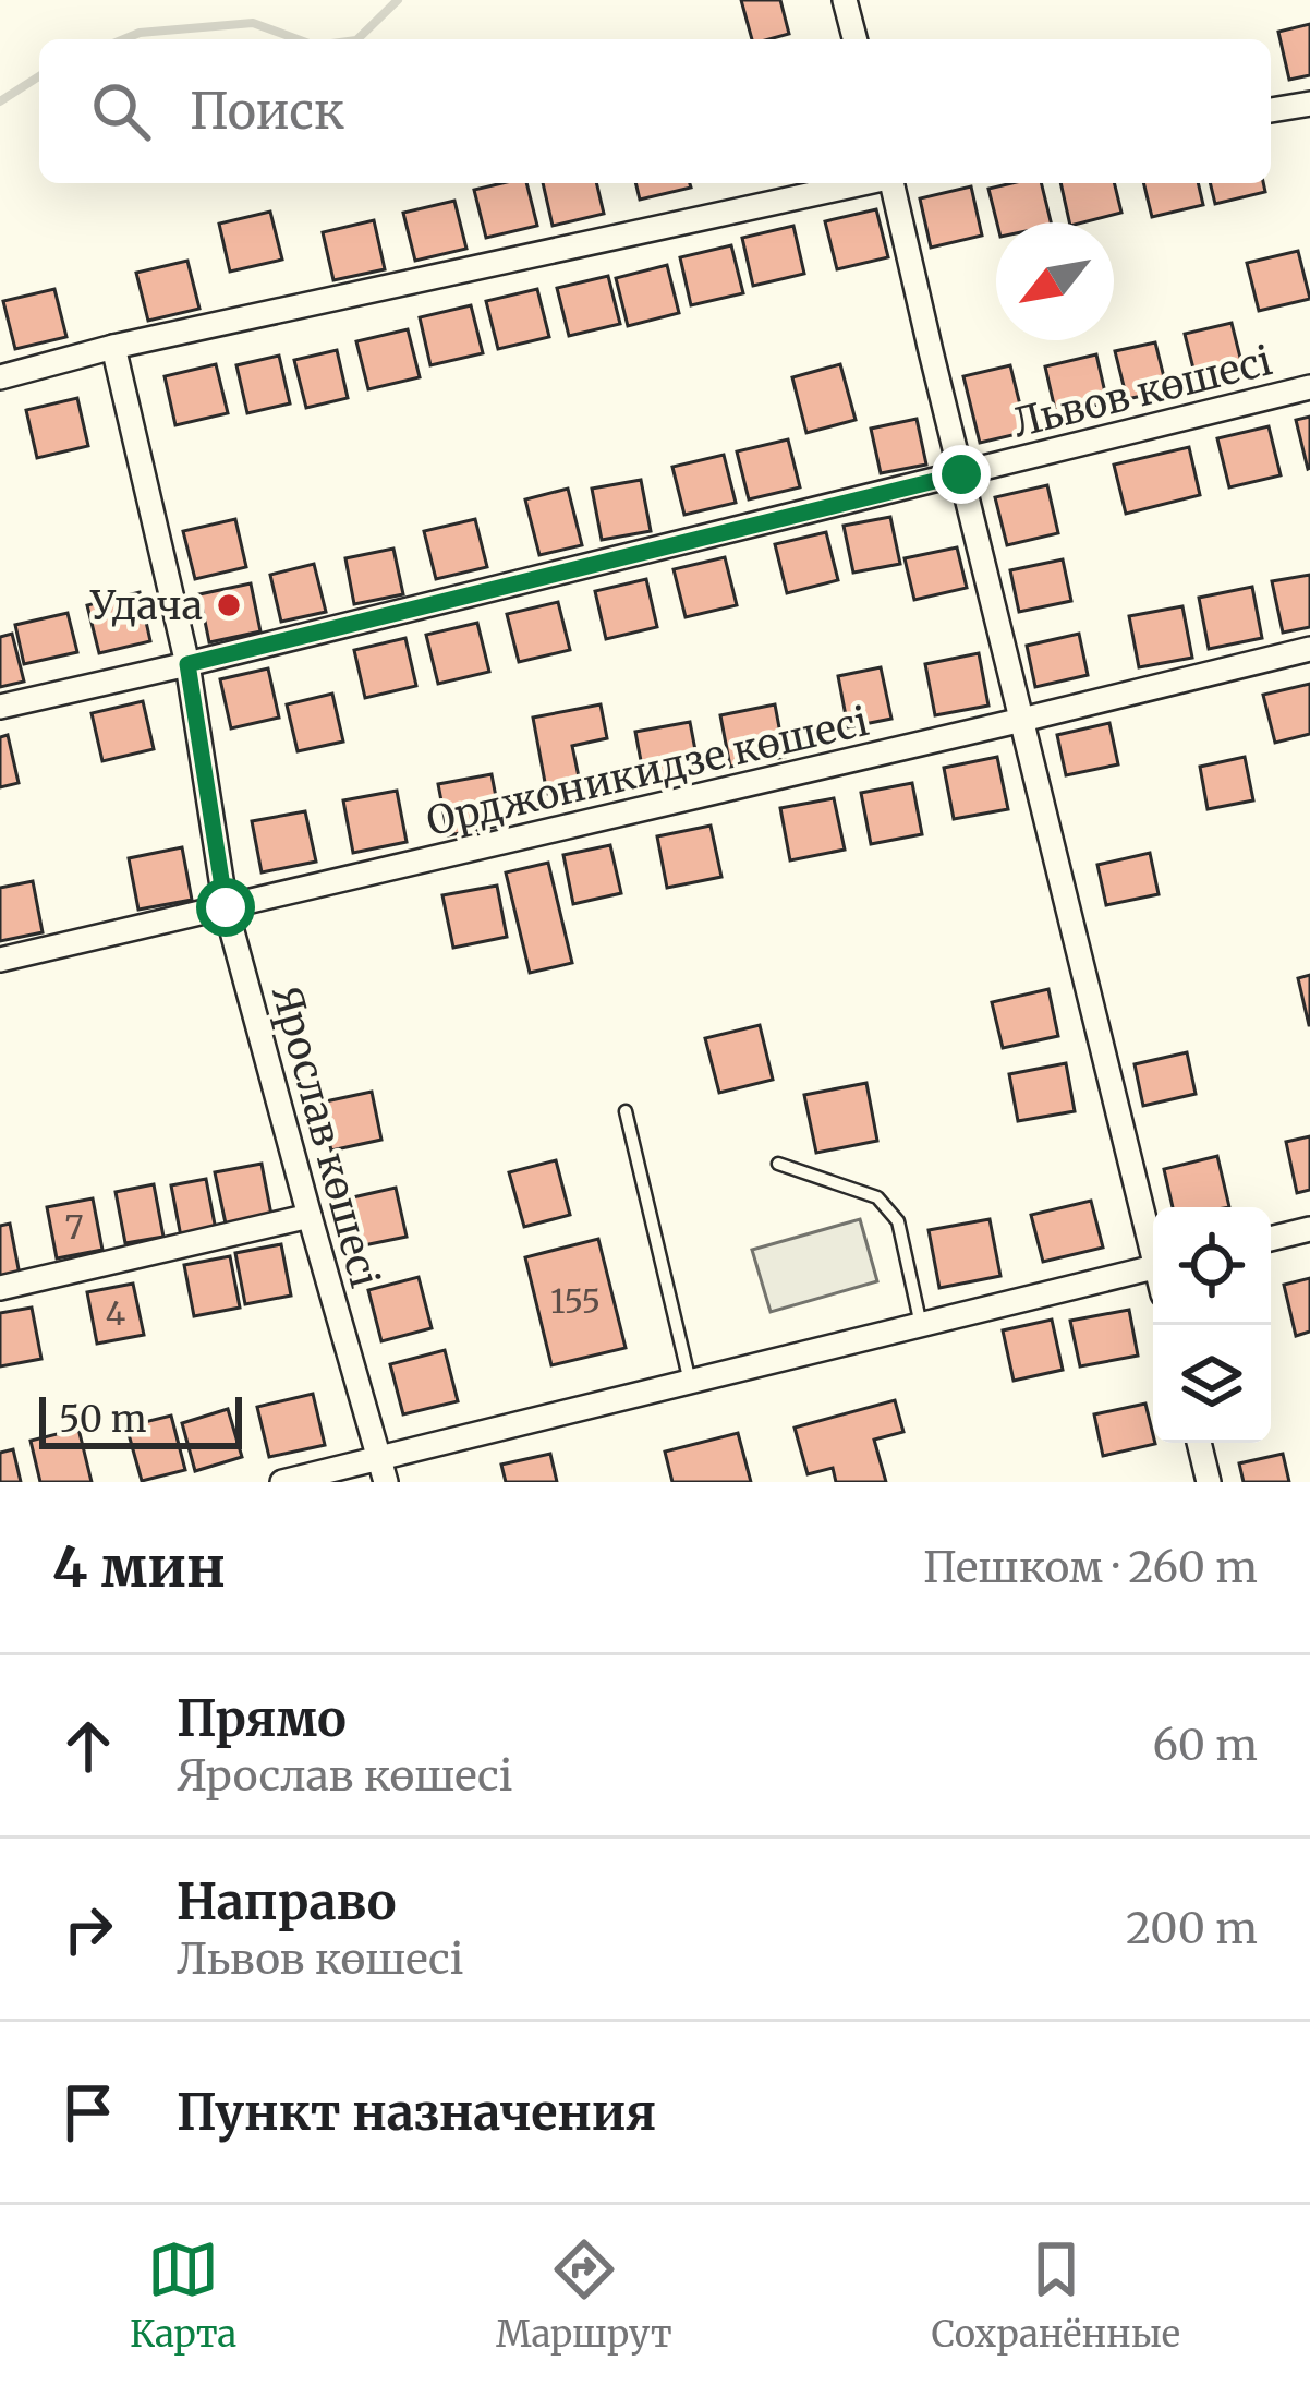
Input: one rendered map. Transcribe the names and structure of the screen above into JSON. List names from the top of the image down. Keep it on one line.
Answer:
{"streets":{"street":["Львов көшесі","Орджоникидзе көшесі","Ярослав көшесі"]},"crossings":[["Львов көшесі","Ярослав көшесі"],["Орджоникидзе көшесі","Ярослав көшесі"]],"places":["Удача"],"house_numbers":["7","155","4"],"scale_bar":"50 m","north":"bottom left","page":{"search":"Поиск","scale":"50 m","heading":["4 мин","Пешком · 260 m"],"list":[["Прямо","Ярослав көшесі","60 m"],["Направо","Львов көшесі","200 m"],"Пункт назначения"],"nav":["Карта","Маршрут","Сохранённые"]}}
